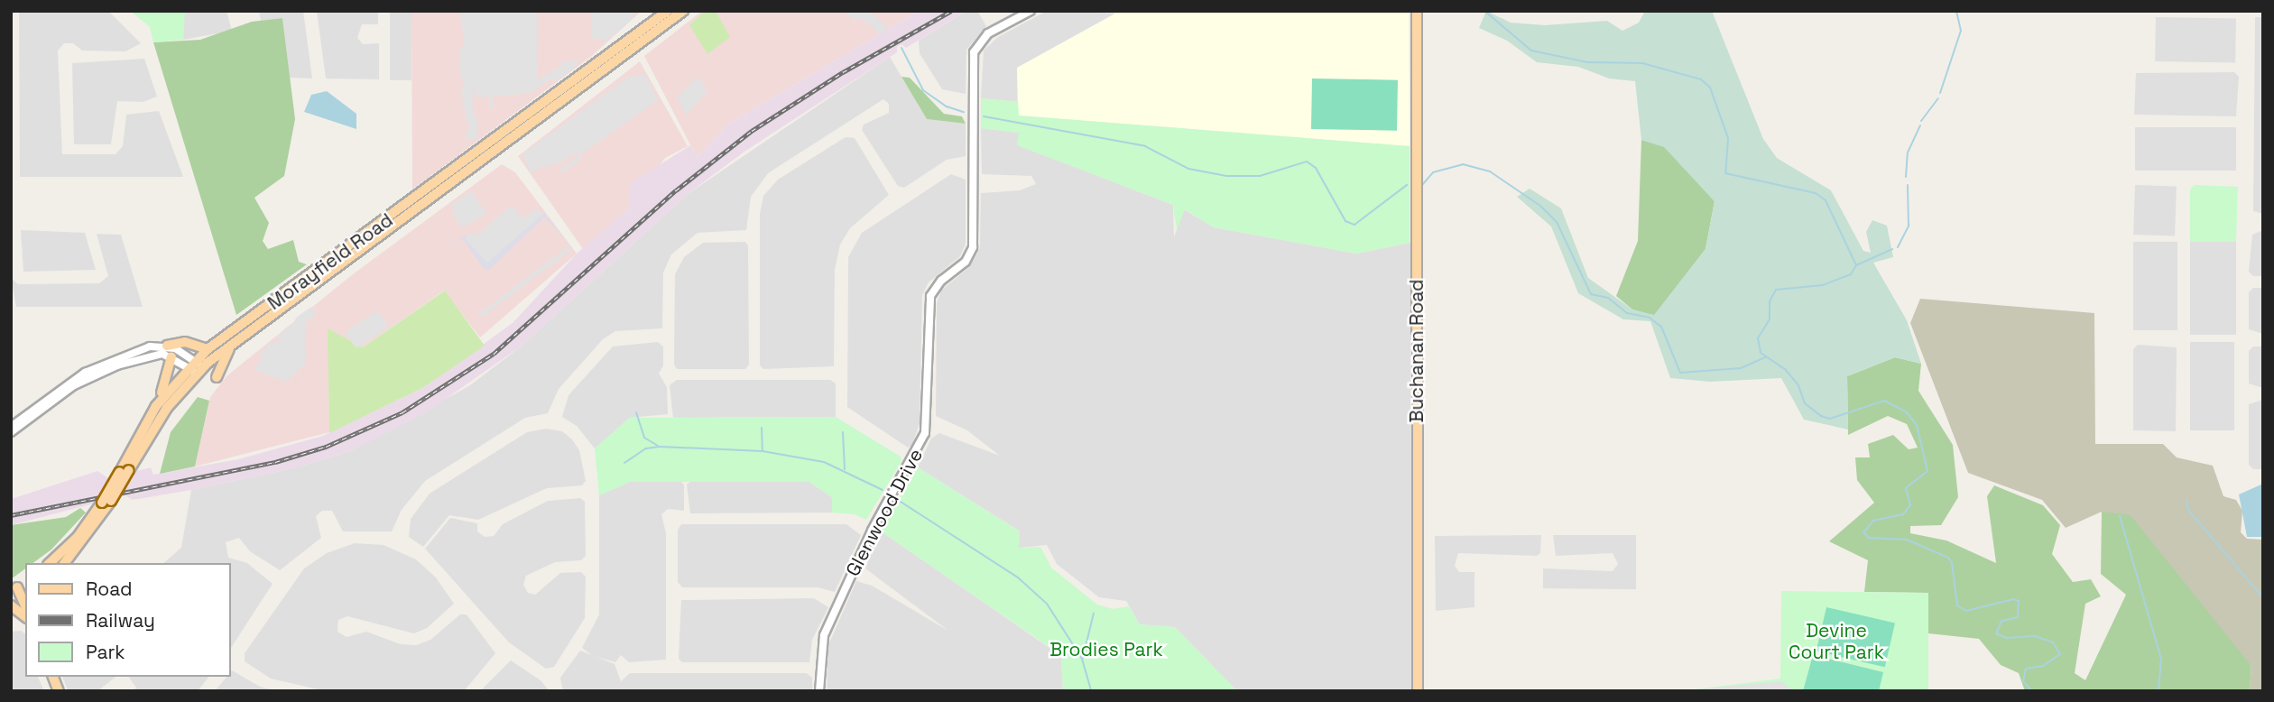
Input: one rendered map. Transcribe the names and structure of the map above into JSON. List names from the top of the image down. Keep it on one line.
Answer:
{"streets":{"main road":["Morayfield Road","Buchanan Road"],"street":["Glenwood Drive"]},"parks":["Devine Court Park","Brodies Park"],"legend":["Road","Railway","Park"]}
